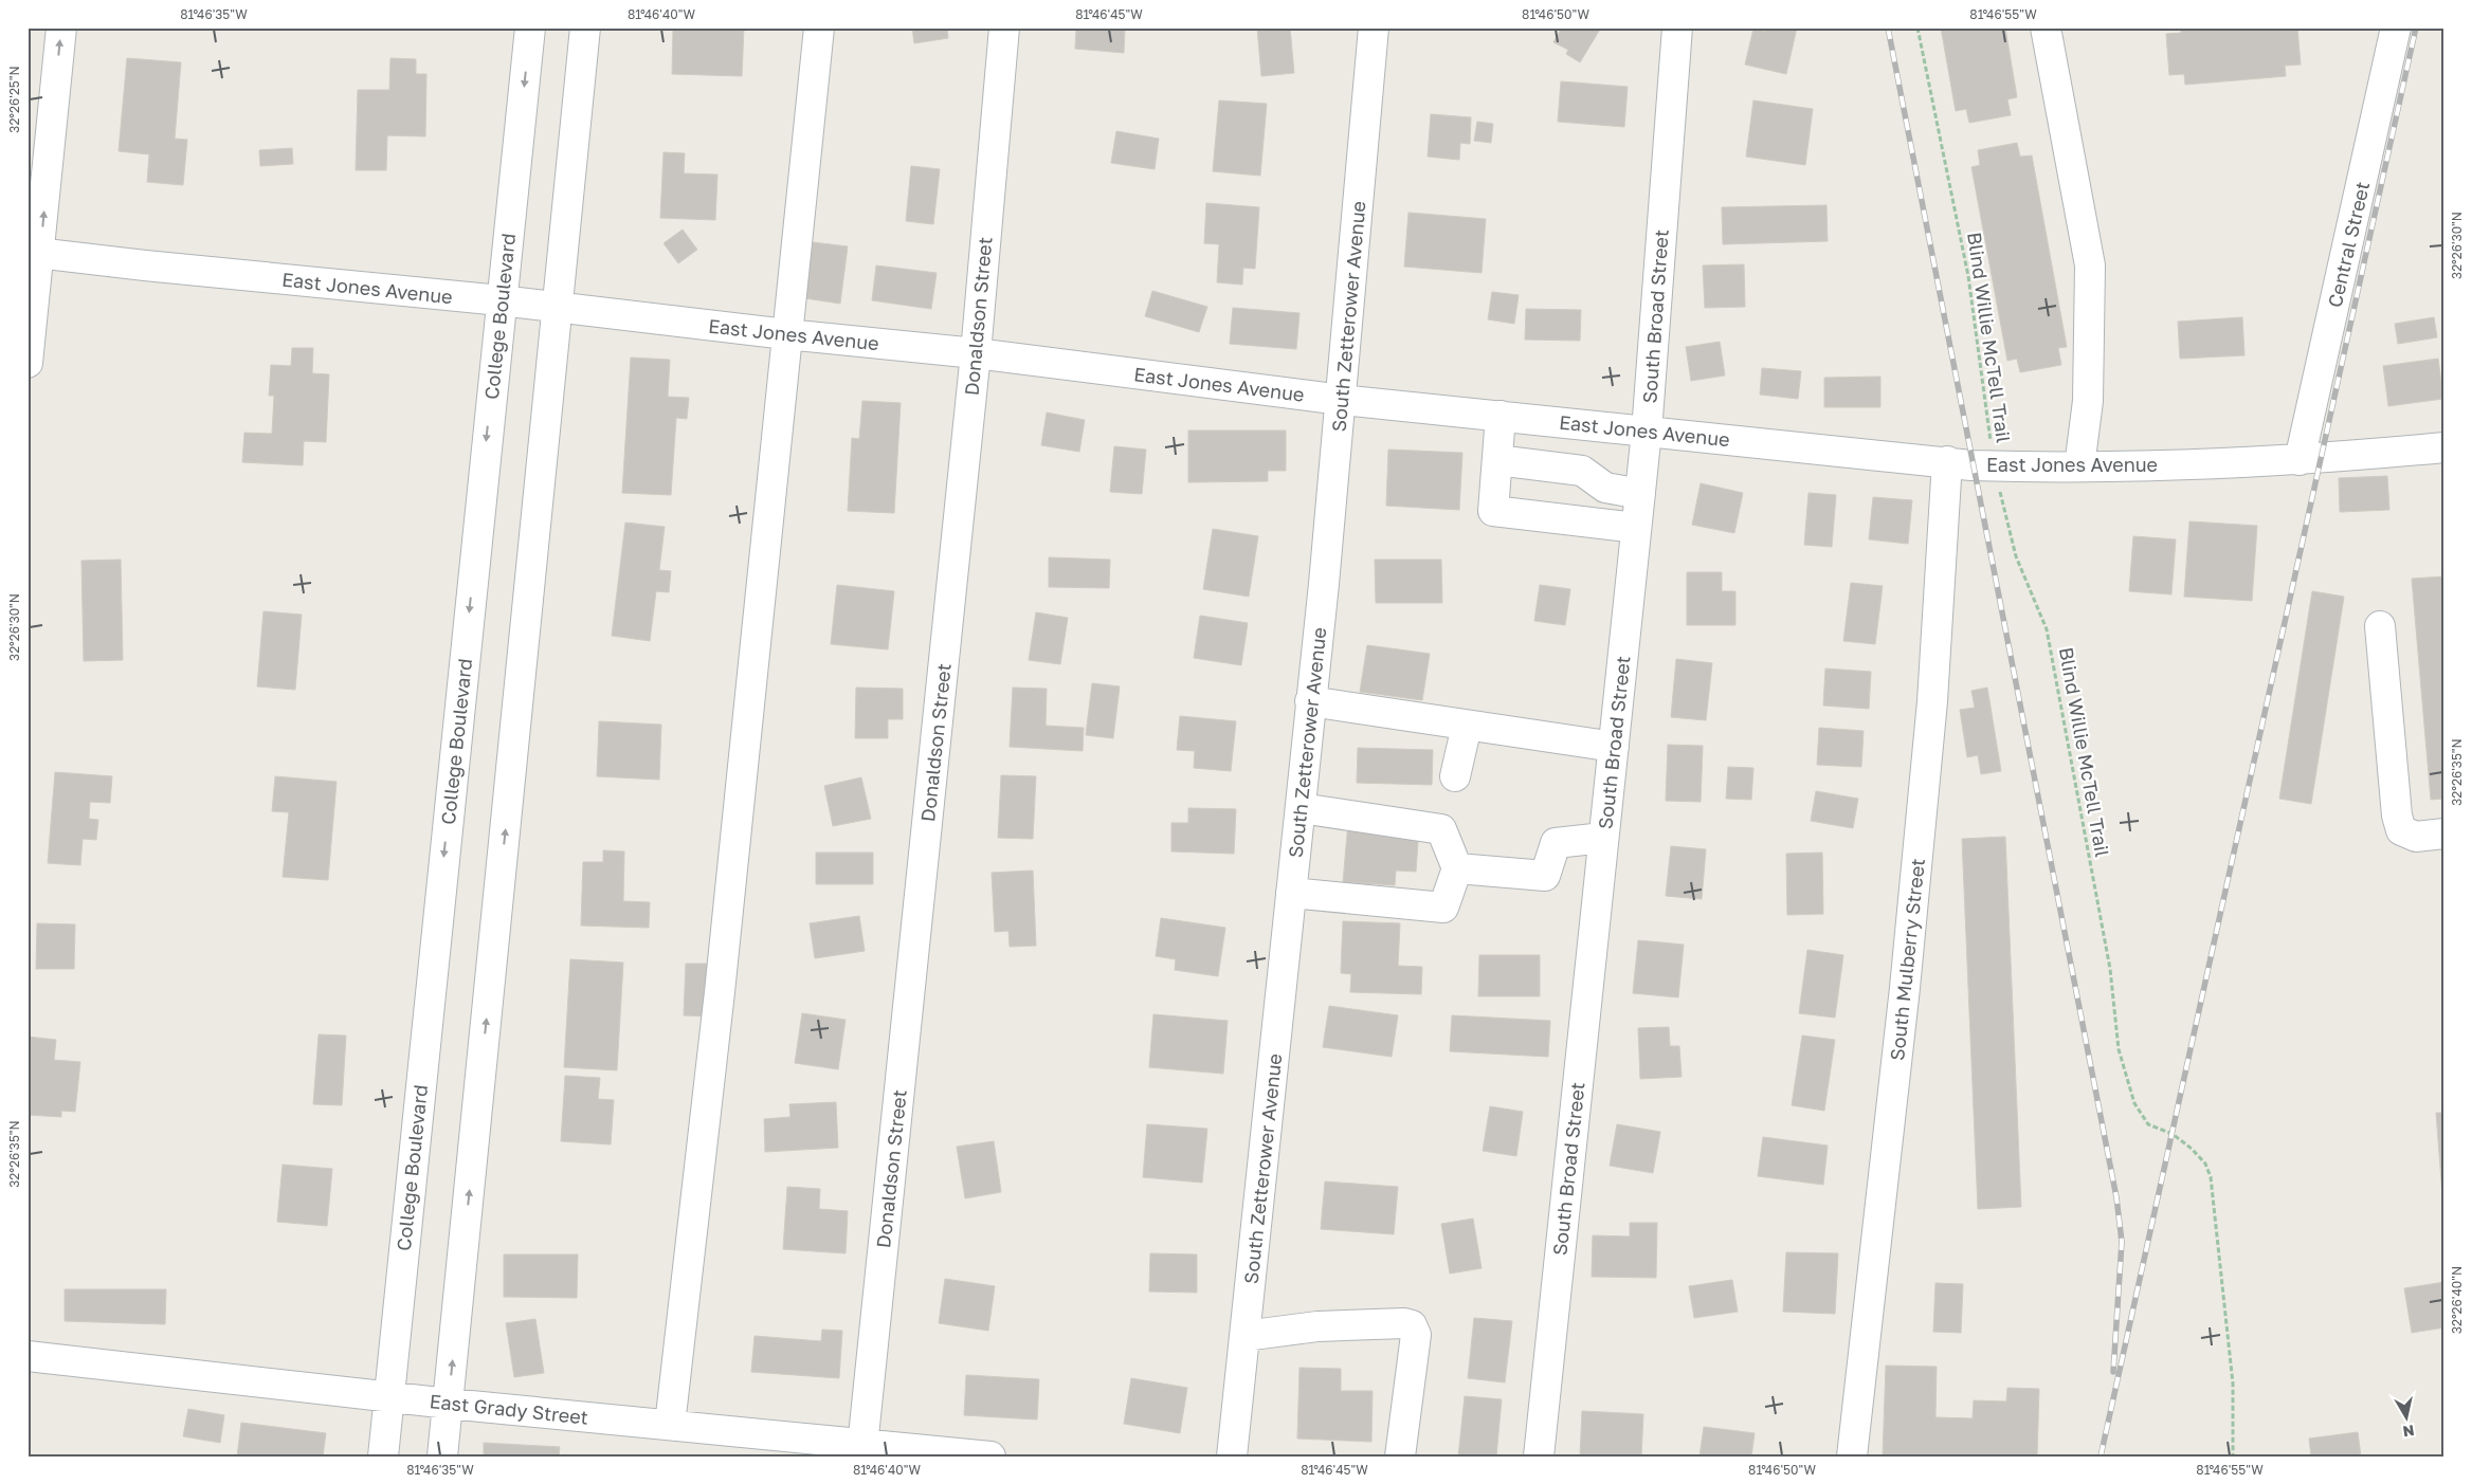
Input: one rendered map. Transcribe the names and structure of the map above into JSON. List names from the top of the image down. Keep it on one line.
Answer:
{"streets":{"street":["Central Street","East Jones Avenue","College Boulevard","Donaldson Street","South Zetterower Avenue","South Broad Street","South Mulberry Street","East Grady Street"],"path":["Blind Willie McTell Trail"]},"crossings":[["Central Street","East Jones Avenue"],["East Jones Avenue","College Boulevard"],["East Jones Avenue","Donaldson Street"],["East Jones Avenue","South Zetterower Avenue"],["East Jones Avenue","South Broad Street"],["East Jones Avenue","Blind Willie McTell Trail"],["East Jones Avenue","South Mulberry Street"],["College Boulevard","East Grady Street"],["Donaldson Street","East Grady Street"]],"north":"bottom","coordinates":["81°46'35\"W","81°46'40\"W","81°46'45\"W","81°46'50\"W","81°46'55\"W","32°26'25\"N","32°26'30\"N","32°26'35\"N","32°26'40\"N"]}
